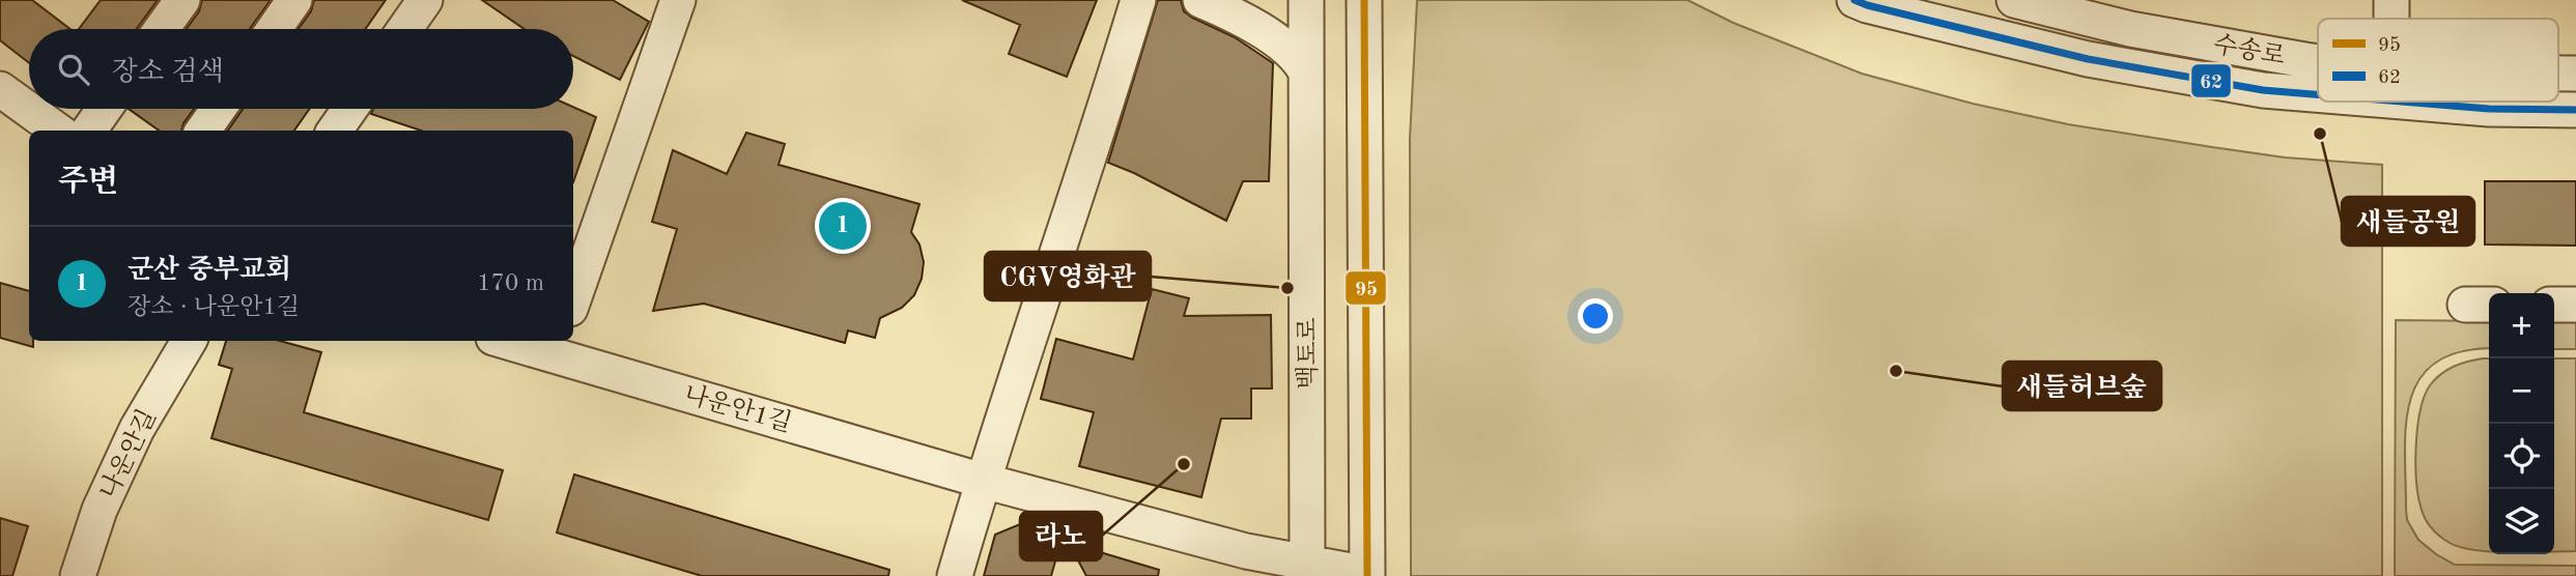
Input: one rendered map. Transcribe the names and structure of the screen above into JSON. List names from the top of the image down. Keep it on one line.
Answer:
{"streets":{"street":["수송로","백토로","나운안1길","나운안길"]},"crossings":[["백토로","나운안1길"]],"places":["새들공원","CGV영화관","새들허브숲","라노"],"lines":["transit line 95","transit line 62"],"legend":["95","62"],"page":{"search":"장소 검색","heading":"주변","pins":"1","list":[{"mark":"1","name":"군산 중부교회","note":"장소 · 나운안1길","value":"170 m"}],"map_buttons":["+","−"]}}
